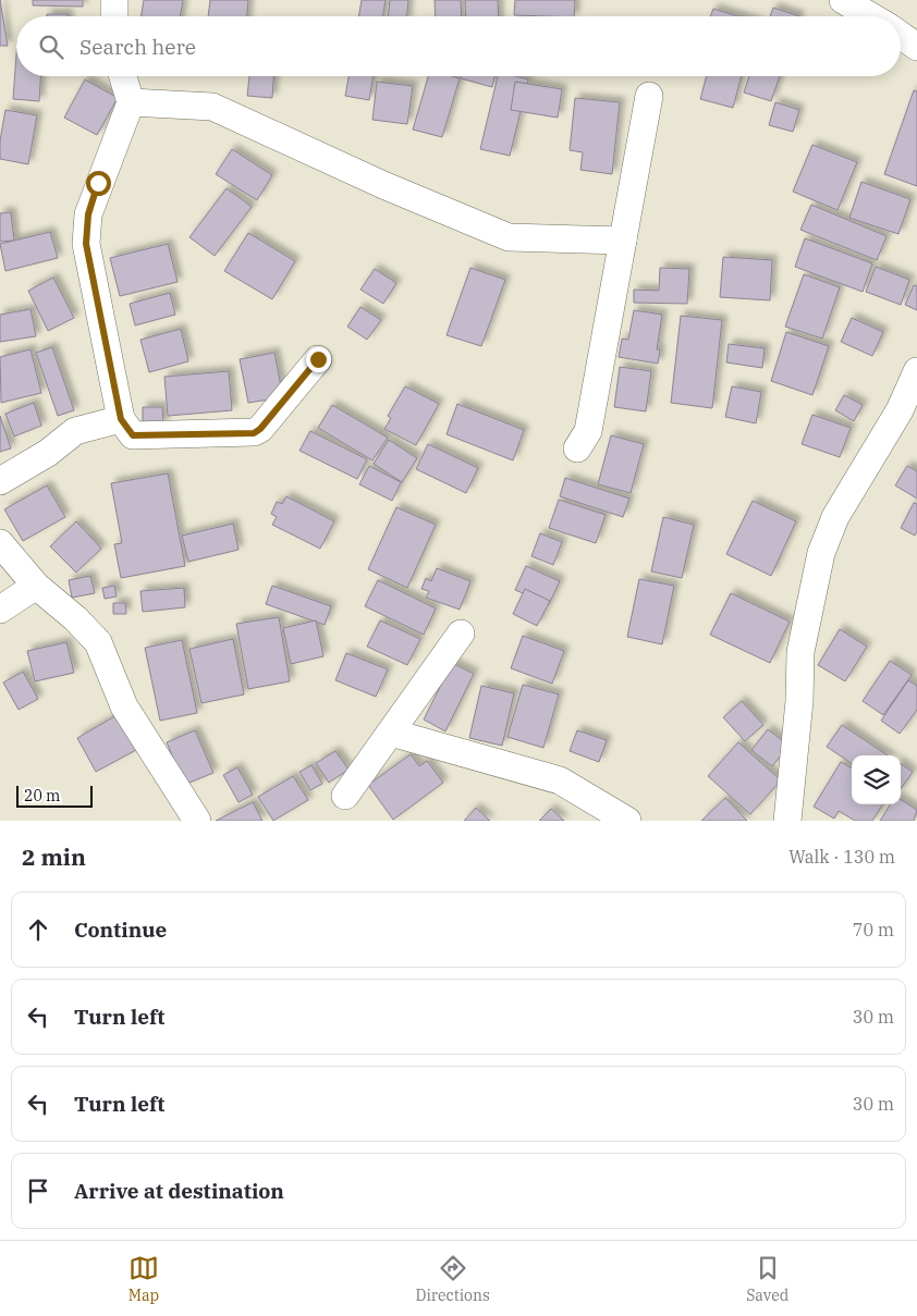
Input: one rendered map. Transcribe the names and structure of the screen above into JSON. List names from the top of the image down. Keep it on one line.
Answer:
{"scale_bar":"20 m","page":{"search":"Search here","scale":"20 m","heading":["2 min","Walk · 130 m"],"list":[["Continue","70 m"],["Turn left","30 m"],["Turn left","30 m"],"Arrive at destination"],"nav":["Map","Directions","Saved"]}}
